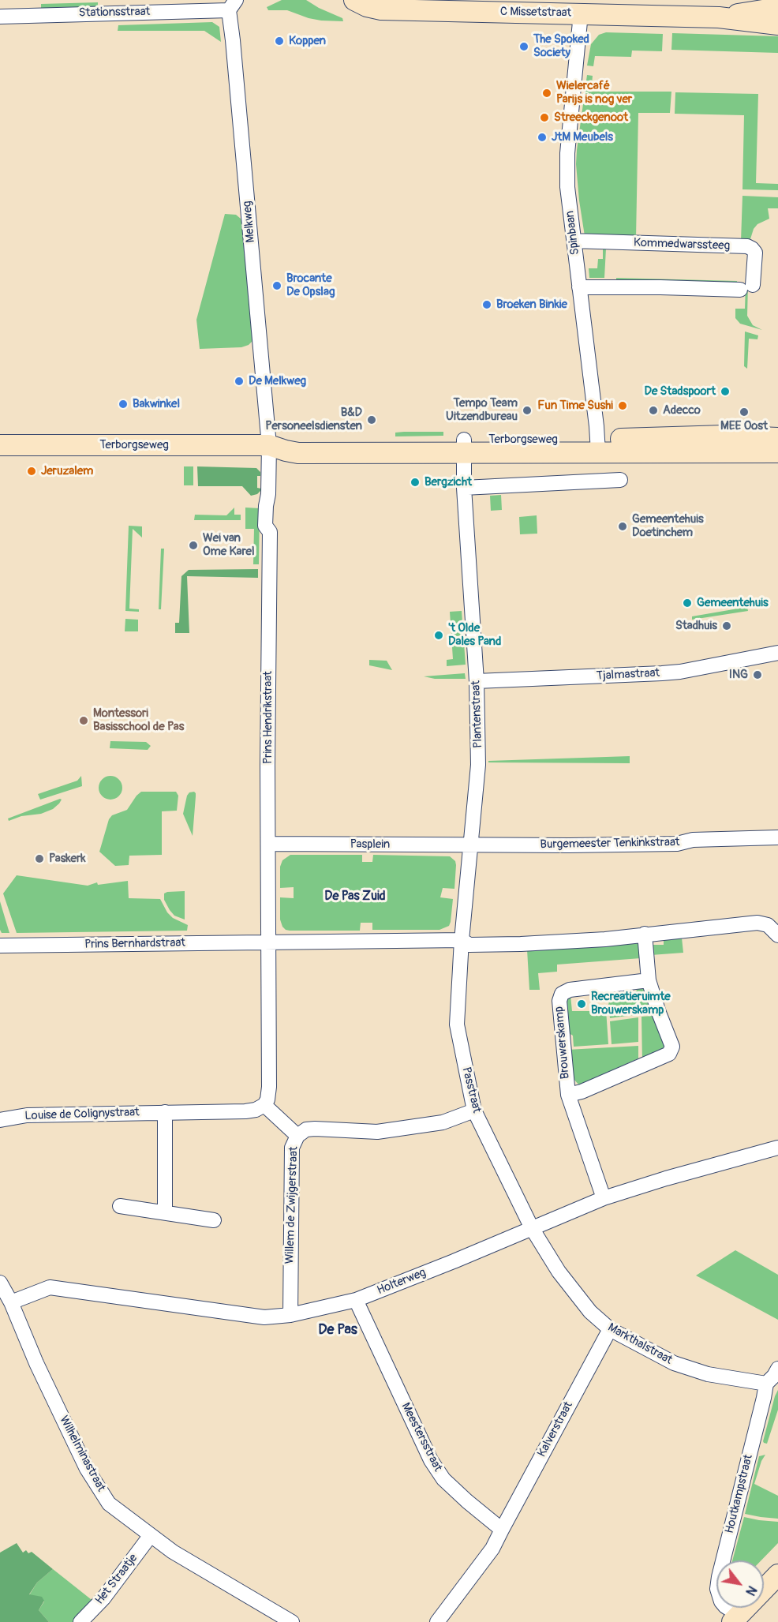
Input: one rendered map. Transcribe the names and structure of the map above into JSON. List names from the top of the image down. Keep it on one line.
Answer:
{"streets":{"main road":["C Missetstraat","Terborgseweg"],"street":["Stationsstraat","Melkweg","Spinbaan","Kommedwarssteeg","Tjalmastraat","Plantenstraat","Prins Hendrikstraat","Burgemeester Tenkinkstraat","Pasplein","Prins Bernhardstraat","Brouwerskamp","Passtraat","Louise de Colignystraat","Willem de Zwijgerstraat","Holterweg","Markthalstraat","Kalverstraat","Meestersstraat","Wilhelminastraat","Houtkampstraat","Het Straatje"]},"crossings":[["Stationsstraat","Melkweg"],["C Missetstraat","Spinbaan"],["Melkweg","Terborgseweg"],["Melkweg","Prins Hendrikstraat"],["Spinbaan","Kommedwarssteeg"],["Spinbaan","Terborgseweg"],["Terborgseweg","Plantenstraat"],["Terborgseweg","Prins Hendrikstraat"],["Tjalmastraat","Plantenstraat"],["Plantenstraat","Burgemeester Tenkinkstraat"],["Plantenstraat","Pasplein"],["Plantenstraat","Passtraat"],["Prins Hendrikstraat","Pasplein"],["Prins Hendrikstraat","Prins Bernhardstraat"],["Burgemeester Tenkinkstraat","Pasplein"],["Brouwerskamp","Holterweg"],["Passtraat","Holterweg"],["Passtraat","Markthalstraat"],["Louise de Colignystraat","Willem de Zwijgerstraat"],["Willem de Zwijgerstraat","Holterweg"],["Holterweg","Markthalstraat"],["Holterweg","Meestersstraat"],["Holterweg","Wilhelminastraat"],["Markthalstraat","Kalverstraat"],["Markthalstraat","Houtkampstraat"],["Kalverstraat","Meestersstraat"],["Wilhelminastraat","Het Straatje"]],"districts":["De Pas Zuid","De Pas"],"places":["Koppen","The Spoked Society","Wielercafé Parijs is nog ver","Streeckgenoot","JtM Meubels","Brocante De Opslag","Broeken Binkie","De Melkweg","De Stadspoort","Bakwinkel","Fun Time Sushi","Tempo Team Uitzendbureau","Adecco","MEE Oost","B&D Personeelsdiensten","Jeruzalem","Bergzicht","Gemeentehuis Doetinchem","Wei van Ome Karel","Gemeentehuis","Stadhuis","'t Olde Dales Pand","ING","Montessori Basisschool de Pas","Paskerk","Recreatieruimte Brouwerskamp"],"north":"bottom right"}
